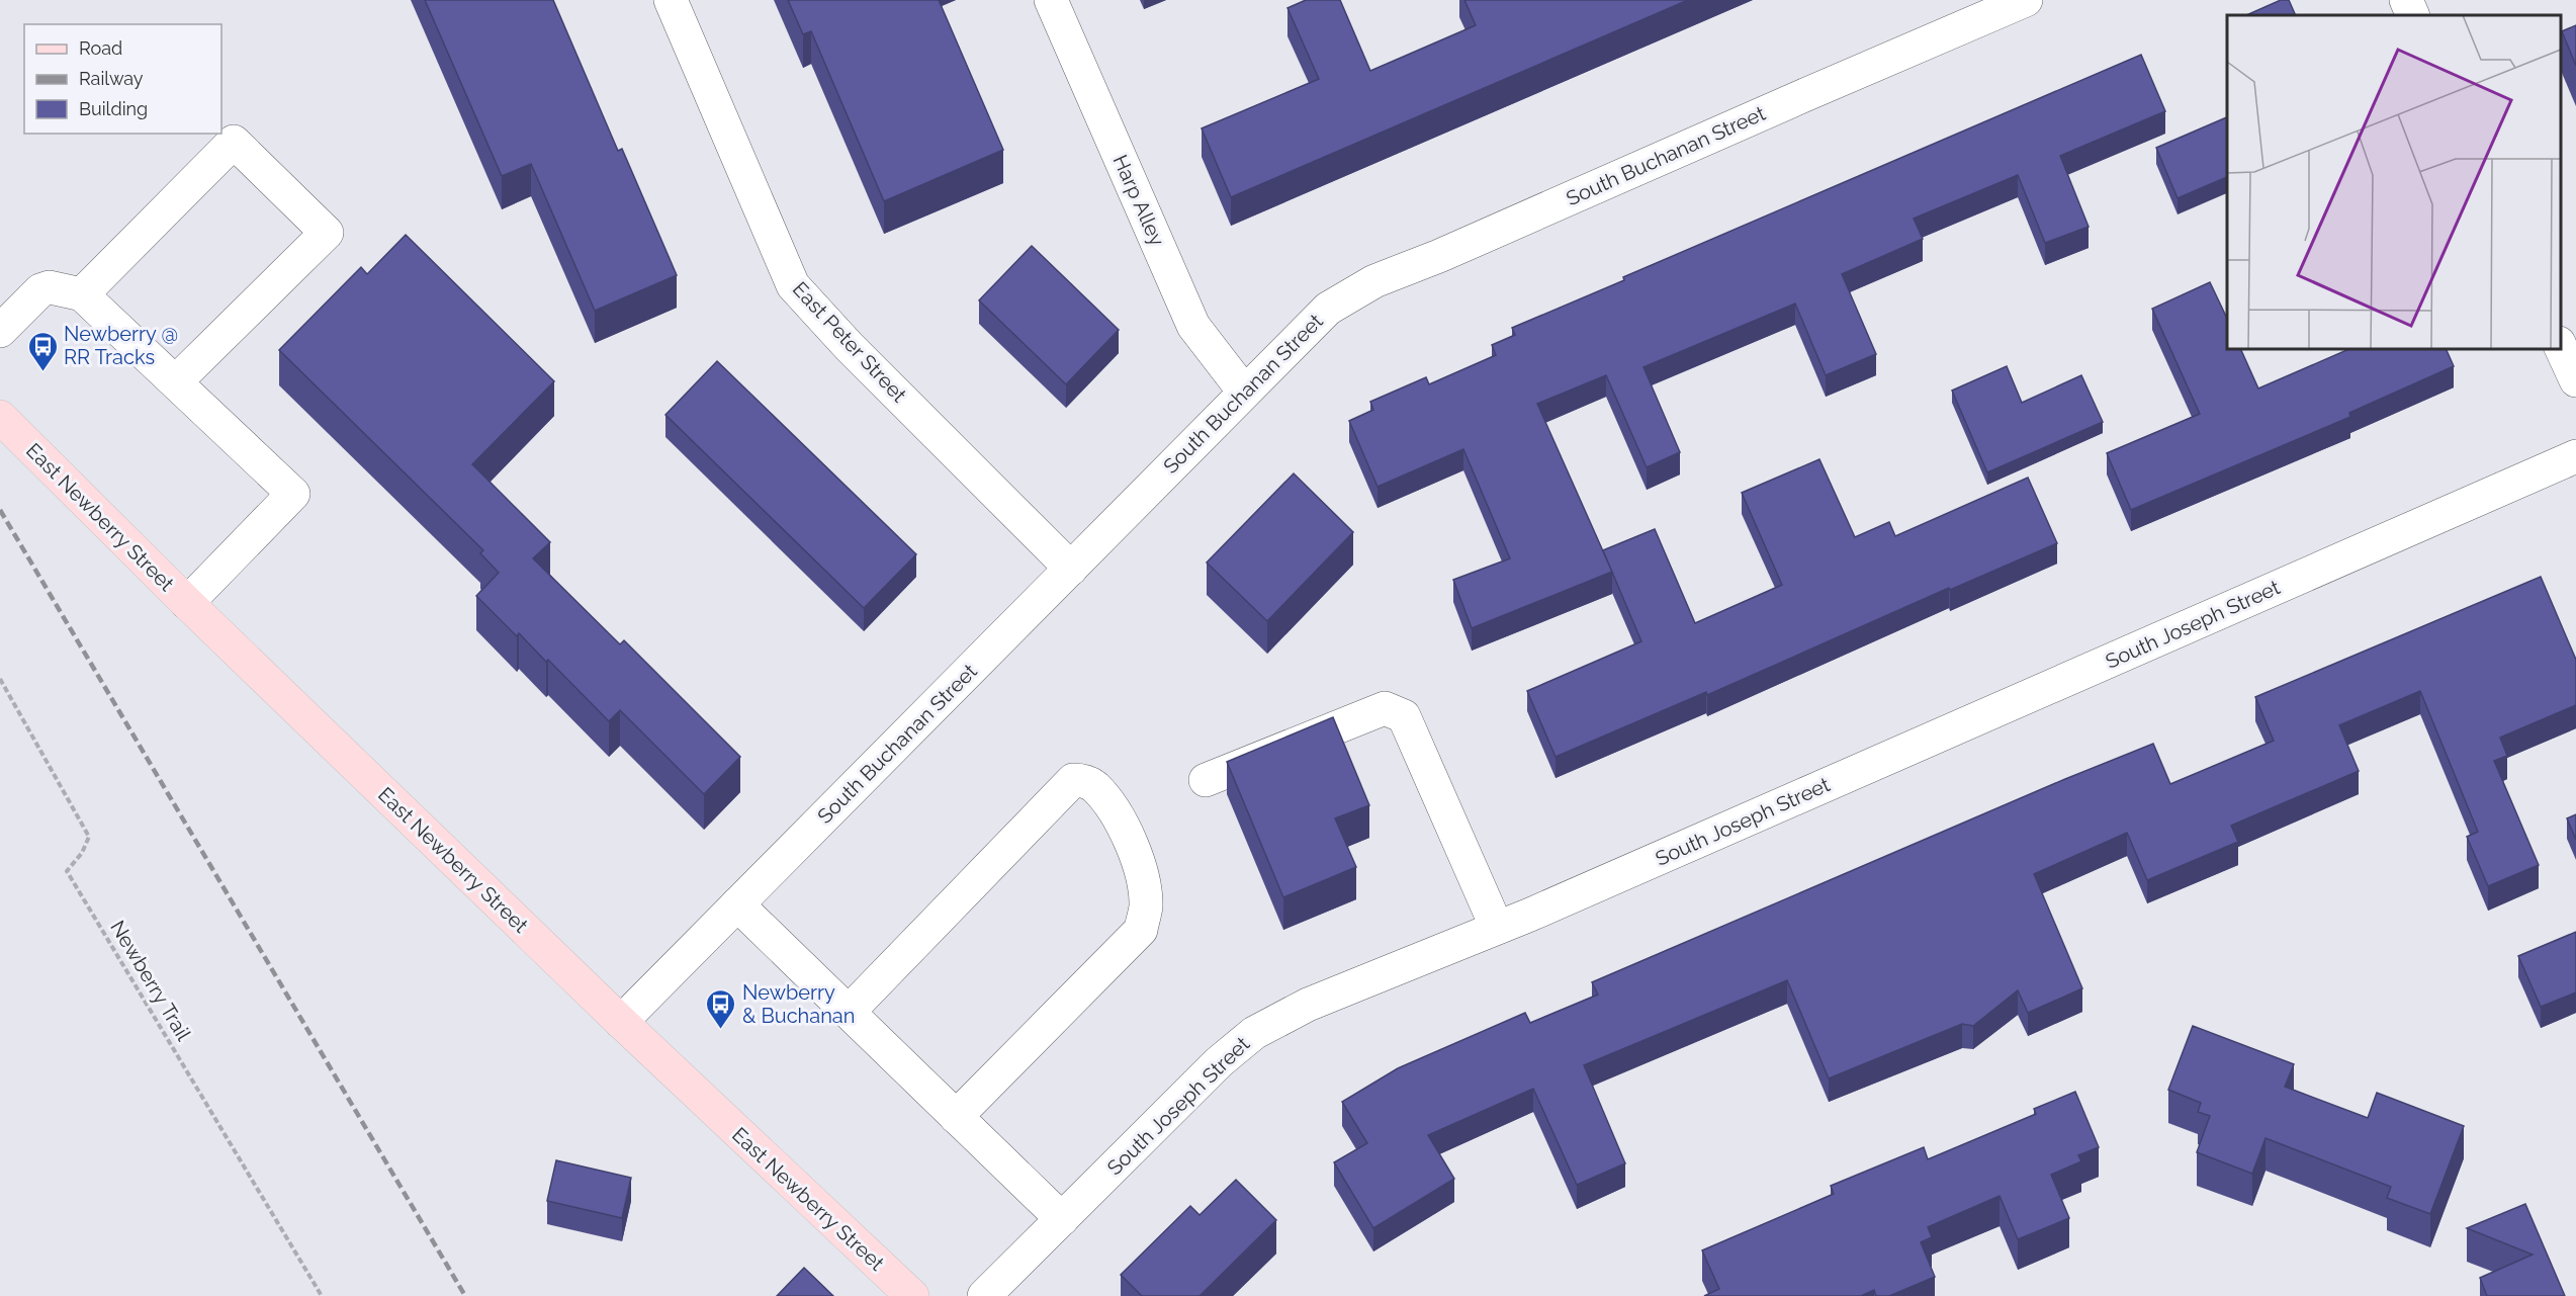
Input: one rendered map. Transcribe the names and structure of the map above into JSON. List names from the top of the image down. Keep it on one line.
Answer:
{"streets":{"main road":["East Newberry Street"],"street":["South Buchanan Street","Harp Alley","East Peter Street","South Joseph Street"],"path":["Newberry Trail"]},"crossings":[["South Buchanan Street","Harp Alley"],["South Buchanan Street","East Peter Street"],["South Buchanan Street","East Newberry Street"]],"places":{"bus stop":["Newberry @ RR Tracks","Newberry & Buchanan"]},"legend":["Road","Railway","Building"]}
